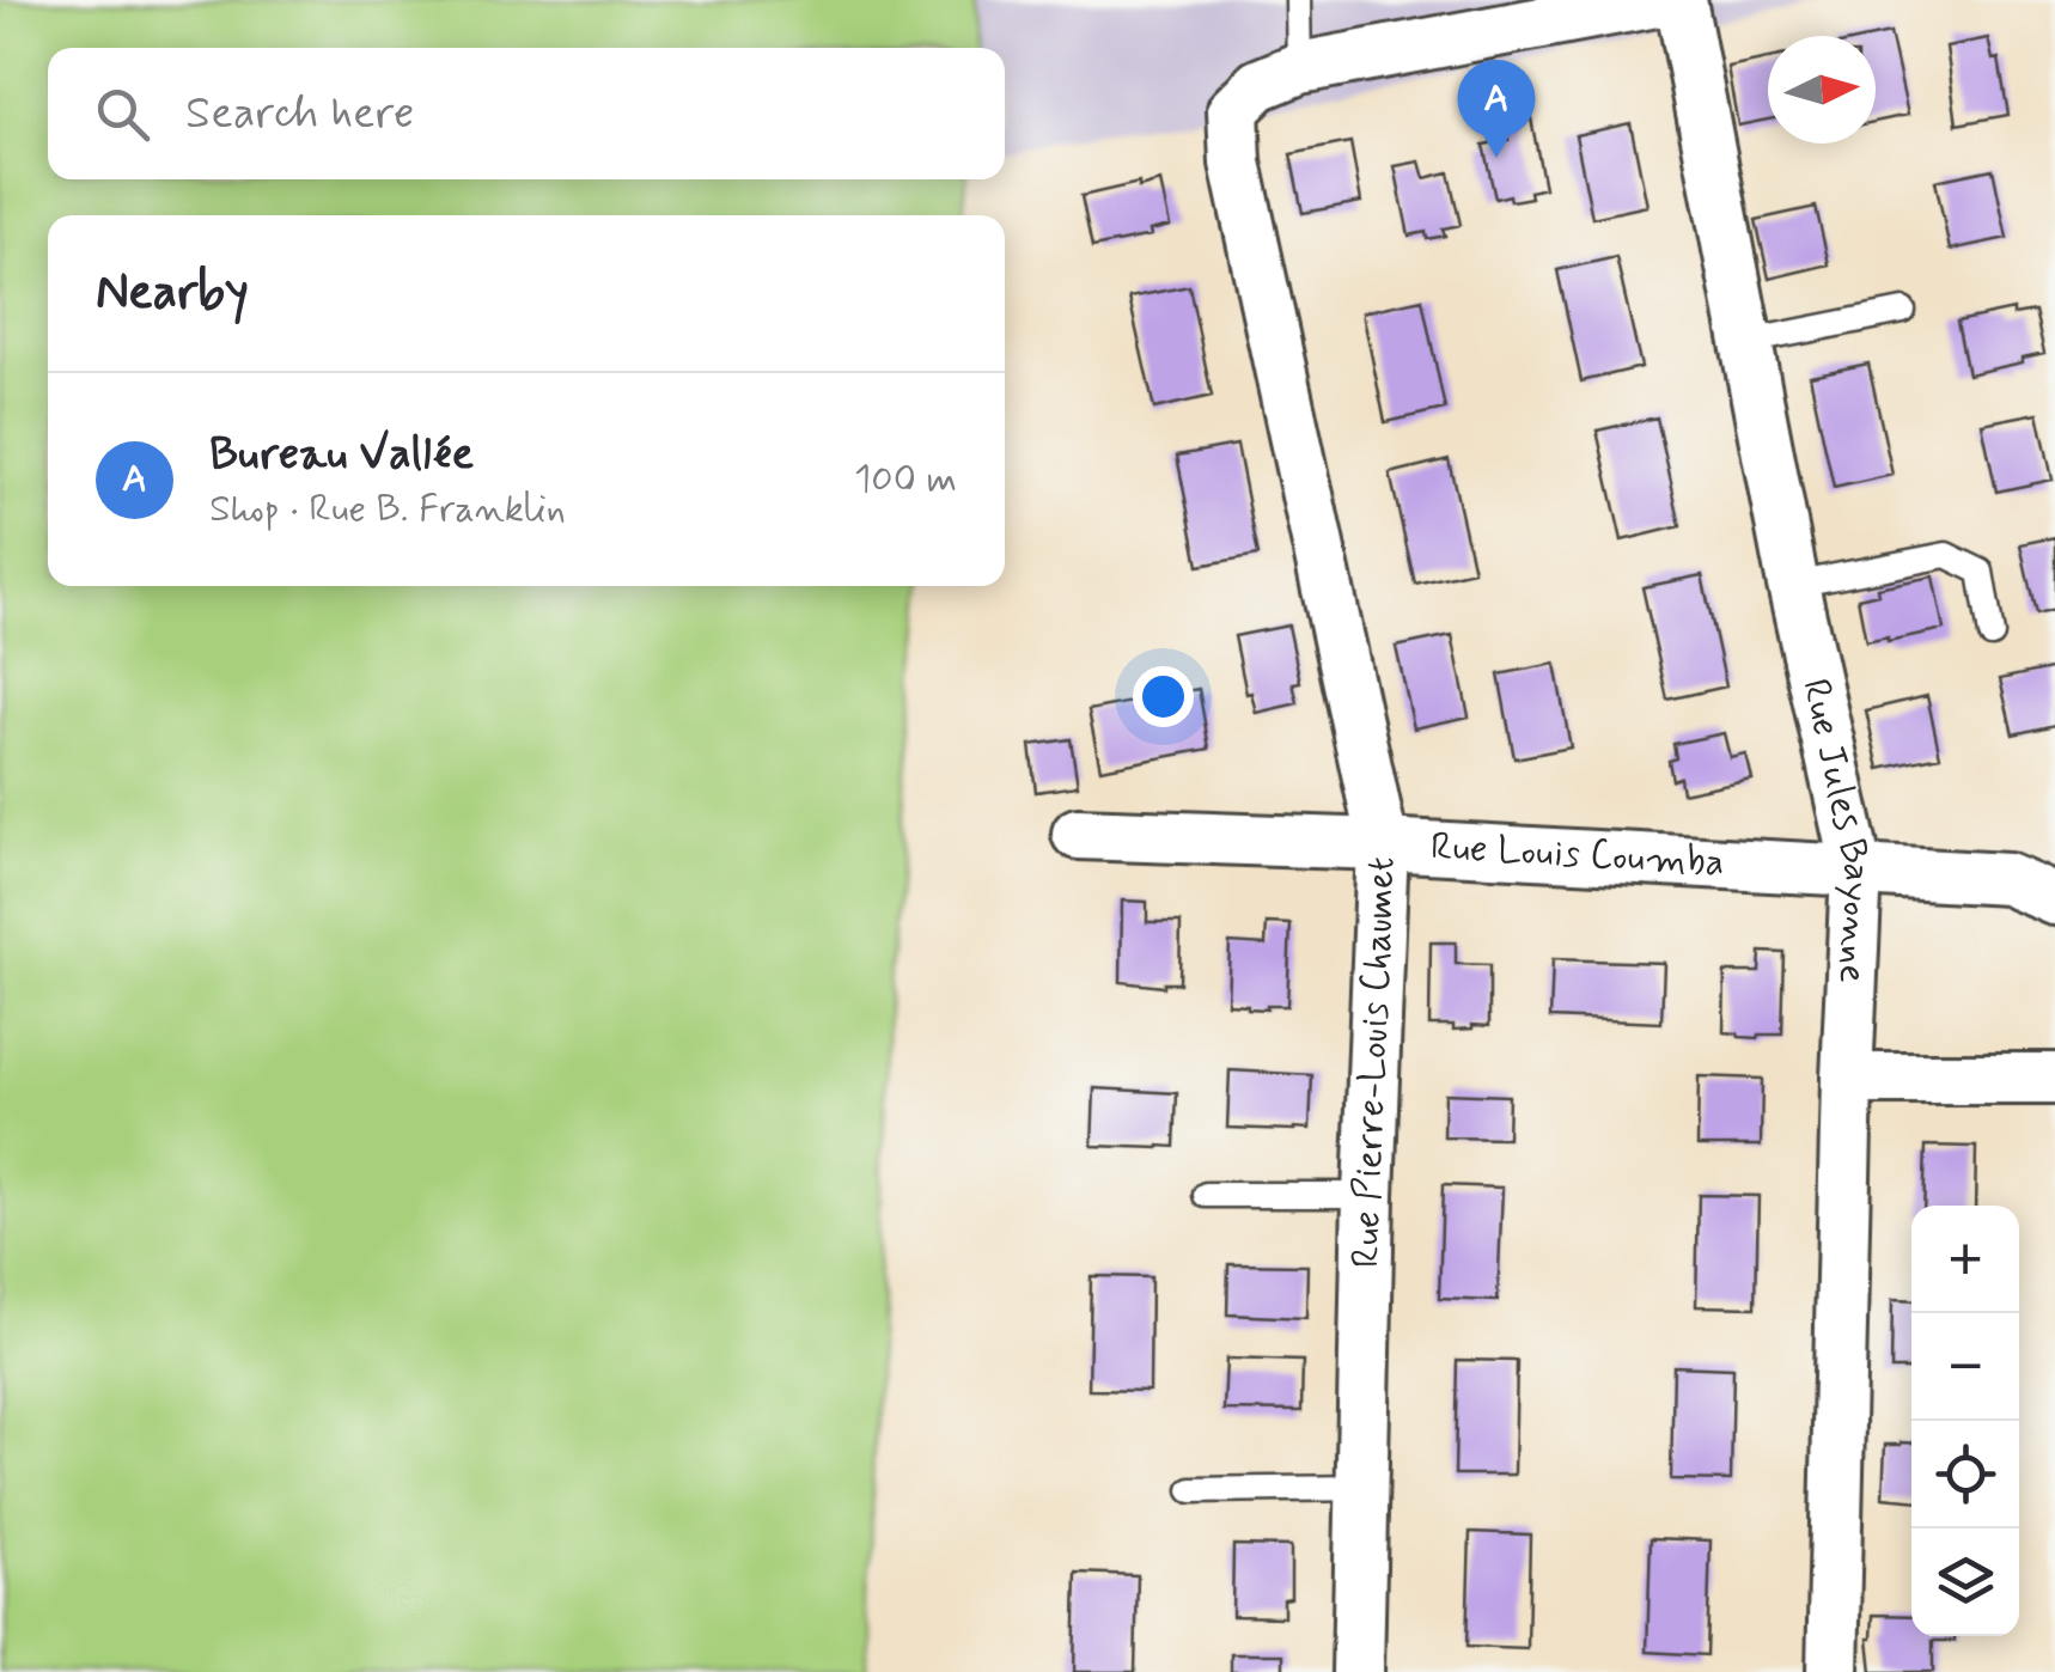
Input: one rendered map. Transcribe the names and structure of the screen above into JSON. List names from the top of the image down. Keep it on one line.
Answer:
{"streets":{"street":["Rue Jules Bayonne","Rue Louis Coumba","Rue Pierre-Louis Chaumet"]},"crossings":[["Rue Jules Bayonne","Rue Louis Coumba"],["Rue Louis Coumba","Rue Pierre-Louis Chaumet"]],"north":"right","page":{"search":"Search here","pins":"A","heading":"Nearby","list":[{"mark":"A","name":"Bureau Vallée","note":"Shop · Rue B. Franklin","value":"100 m"}],"map_buttons":["+","−"]}}
